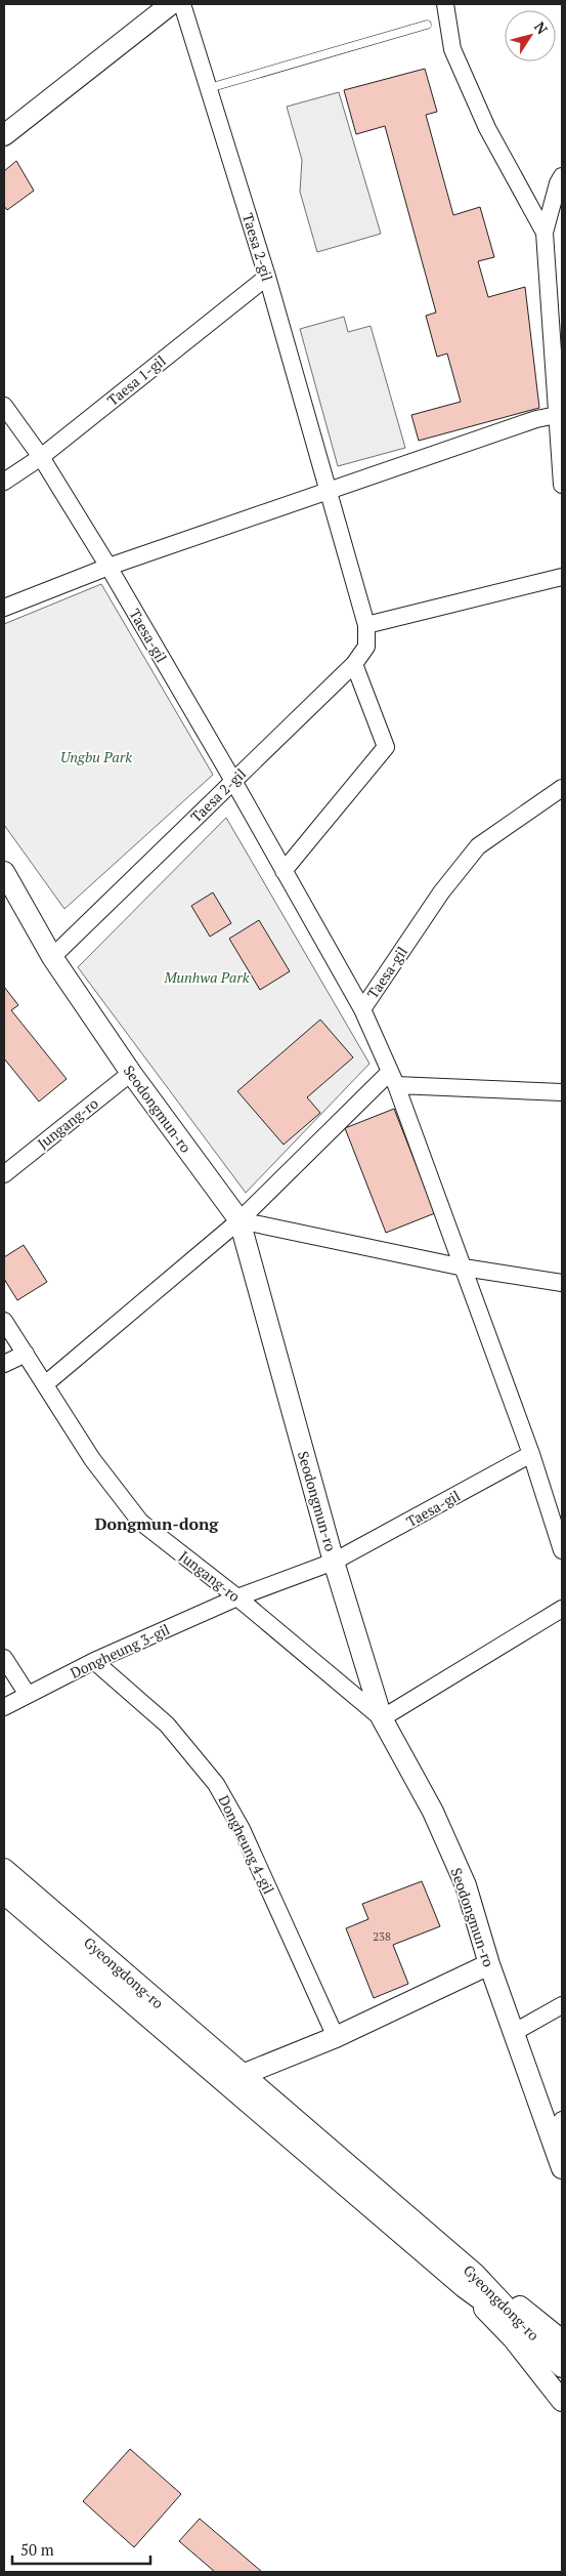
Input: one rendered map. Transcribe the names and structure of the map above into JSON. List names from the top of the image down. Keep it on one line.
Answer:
{"streets":{"street":["Taesa 2-gil","Taesa 1-gil","Taesa-gil","Seodongmun-ro","Jungang-ro","Dongheung 3-gil","Dongheung 4-gil","Gyeongdong-ro"]},"crossings":[["Taesa 2-gil","Taesa 1-gil"],["Taesa 2-gil","Taesa-gil"],["Taesa 2-gil","Seodongmun-ro"],["Taesa 1-gil","Taesa-gil"],["Taesa-gil","Seodongmun-ro"],["Taesa-gil","Jungang-ro"],["Taesa-gil","Dongheung 3-gil"],["Seodongmun-ro","Jungang-ro"],["Jungang-ro","Dongheung 3-gil"],["Dongheung 3-gil","Dongheung 4-gil"]],"districts":["Dongmun-dong"],"parks":["Ungbu Park","Munhwa Park"],"house_numbers":["238"],"scale_bar":"50 m","north":"top right"}
